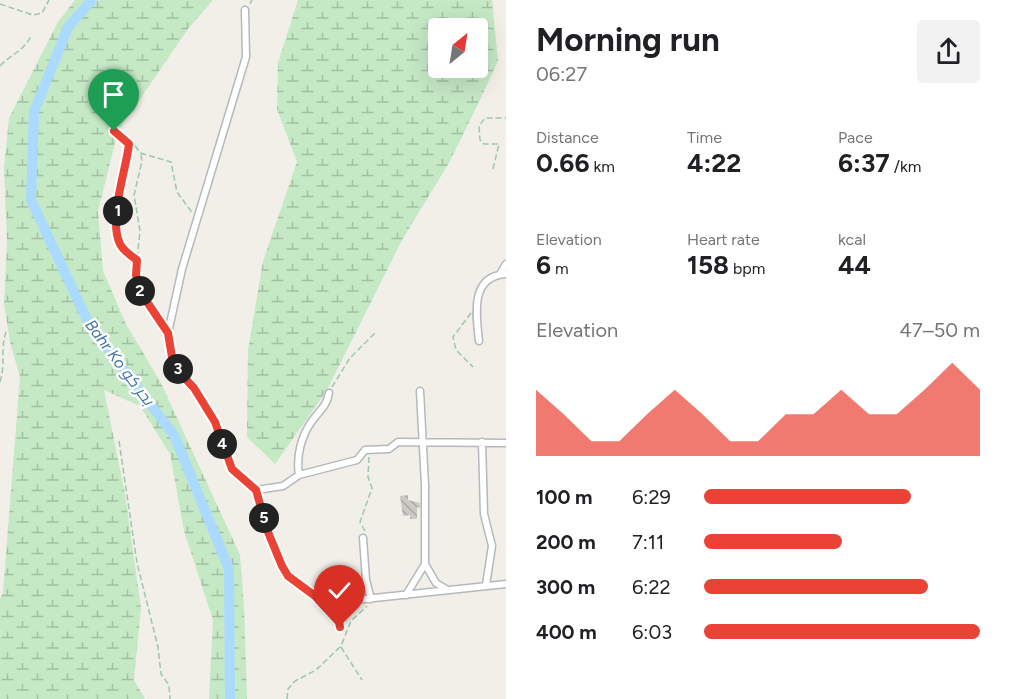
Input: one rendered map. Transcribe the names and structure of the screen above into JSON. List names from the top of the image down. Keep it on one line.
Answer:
{"water":["Bahr Ko بحر كو"],"north":"top right","page":{"heading":["Morning run","06:27"],"stats":[["Distance","0.66 km"],["Time","4:22"],["Pace","6:37 /km"],["Elevation","6 m"],["Heart rate","158 bpm"],["kcal","44"]],"pins":["1","2","3","4","5"],"chart":["Elevation","47–50 m"],"list":[{"name":"100 m","note":"6:29"},{"name":"200 m","note":"7:11"},{"name":"300 m","note":"6:22"},{"name":"400 m","note":"6:03"}]}}
